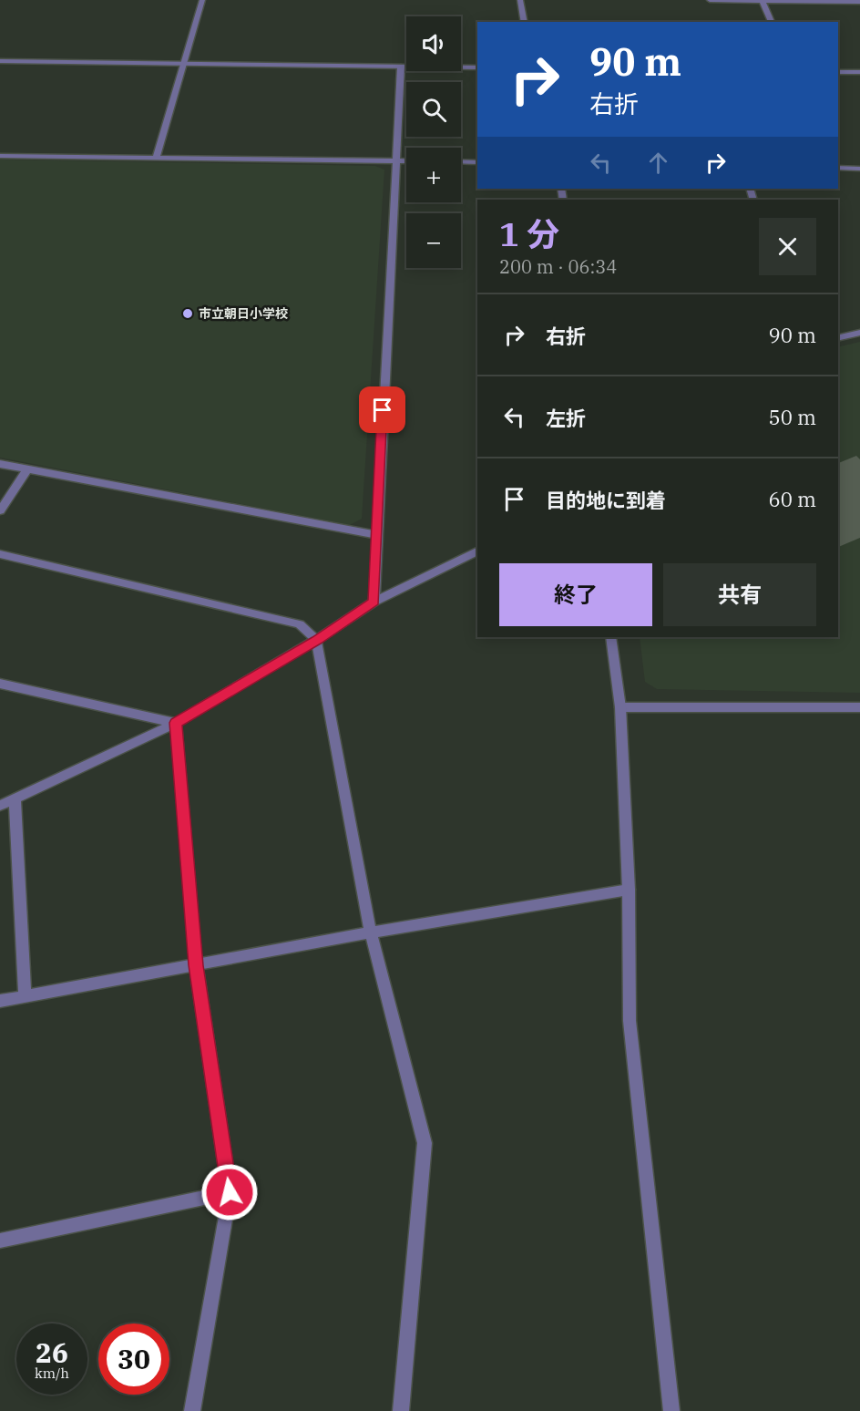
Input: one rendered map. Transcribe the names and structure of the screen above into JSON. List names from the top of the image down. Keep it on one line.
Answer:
{"places":["市立朝日小学校"],"page":{"map_buttons":["+","−"],"turn":["90 m","右折"],"heading":["1 分","200 m · 06:34"],"list":[{"name":"右折","value":"90 m"},{"name":"左折","value":"50 m"},{"name":"目的地に到着","value":"60 m"}],"buttons":["終了","共有"],"speed":"26 km/h","limit":"30"}}
